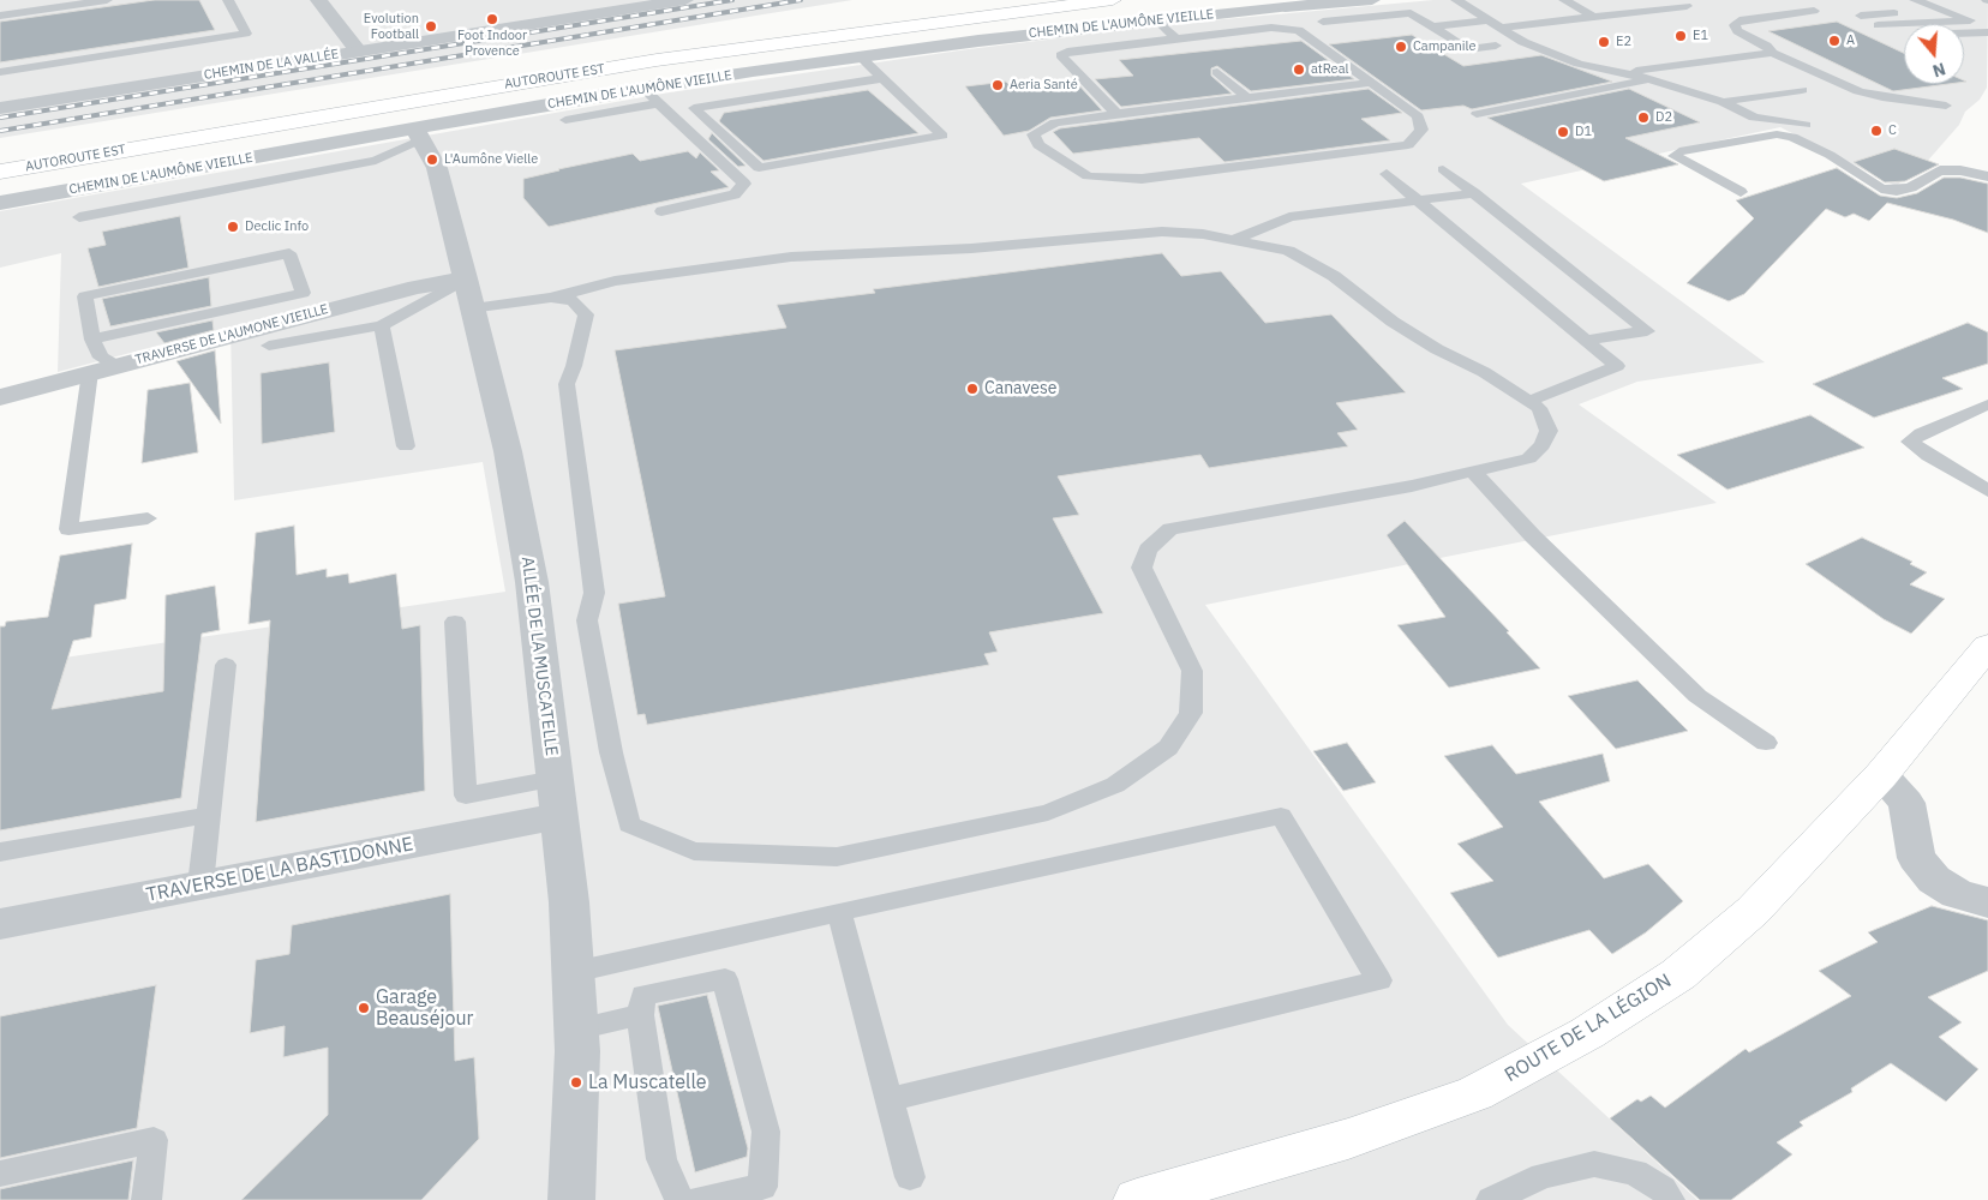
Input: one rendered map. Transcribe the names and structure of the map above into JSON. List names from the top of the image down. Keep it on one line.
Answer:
{"streets":{"main road":["AUTOROUTE EST","ROUTE DE LA LÉGION"],"street":["CHEMIN DE L'AUMÔNE VIEILLE","CHEMIN DE LA VALLÉE","TRAVERSE DE L'AUMONE VIEILLE","ALLÉE DE LA MUSCATELLE","TRAVERSE DE LA BASTIDONNE"]},"crossings":[["CHEMIN DE L'AUMÔNE VIEILLE","ALLÉE DE LA MUSCATELLE"],["TRAVERSE DE L'AUMONE VIEILLE","ALLÉE DE LA MUSCATELLE"],["ALLÉE DE LA MUSCATELLE","TRAVERSE DE LA BASTIDONNE"]],"places":["Foot Indoor Provence","Evolution Football","E1","A","E2","Campanile","atReal","Aeria Santé","D2","C","D1","L'Aumône Vielle","Declic Info","Canavese","Garage Beauséjour","La Muscatelle"],"north":"bottom"}
